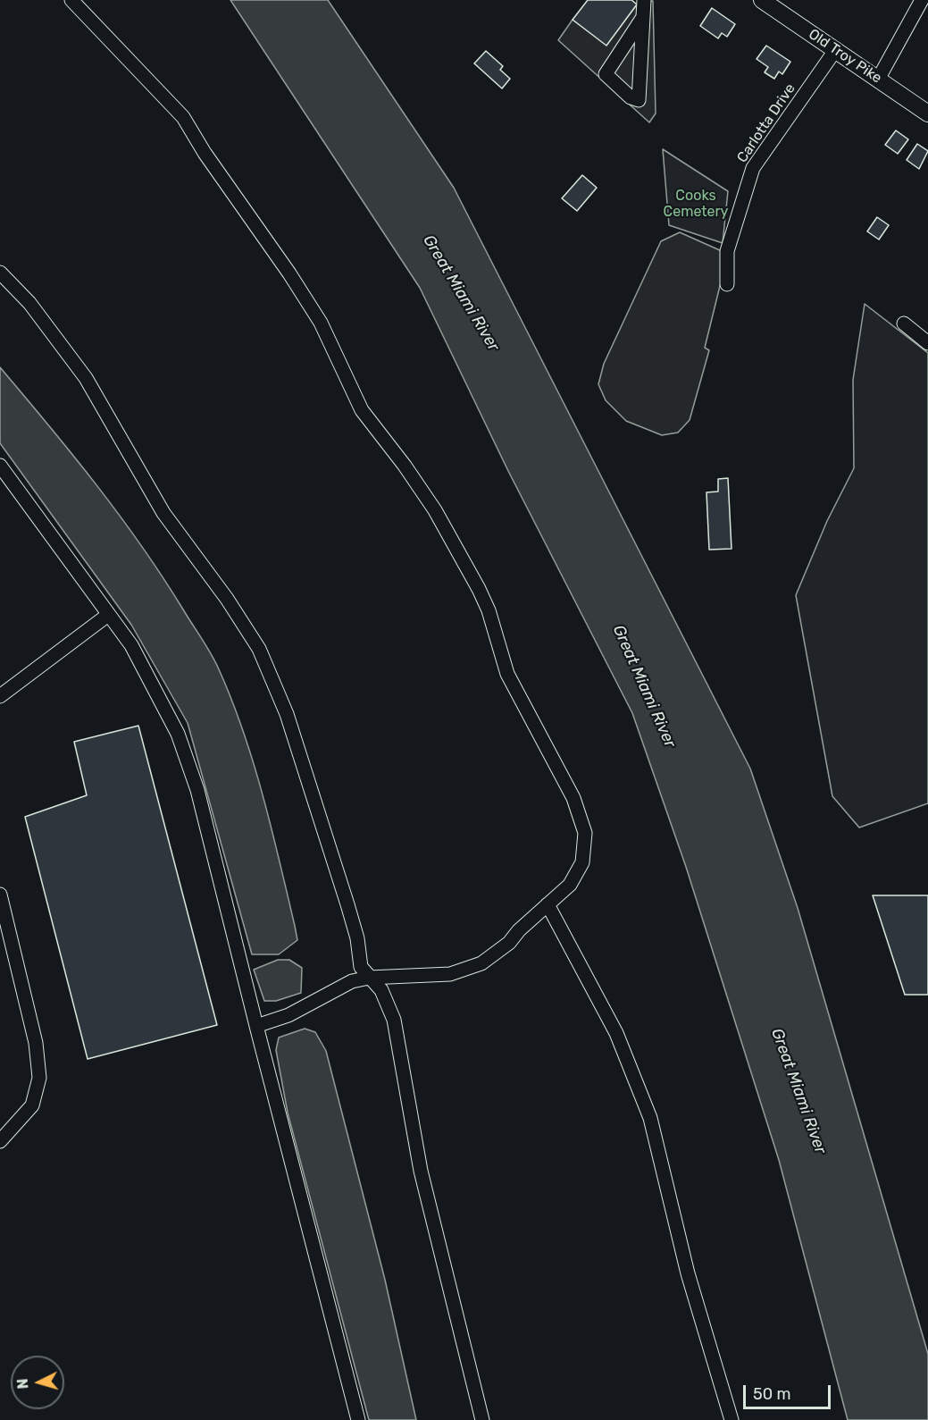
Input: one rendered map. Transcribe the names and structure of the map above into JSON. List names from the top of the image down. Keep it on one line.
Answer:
{"streets":{"main road":["Old Troy Pike"],"street":["Carlotta Drive"]},"crossings":[["Old Troy Pike","Carlotta Drive"]],"water":["Great Miami River"],"parks":["Cooks Cemetery"],"scale_bar":"50 m","north":"left"}
